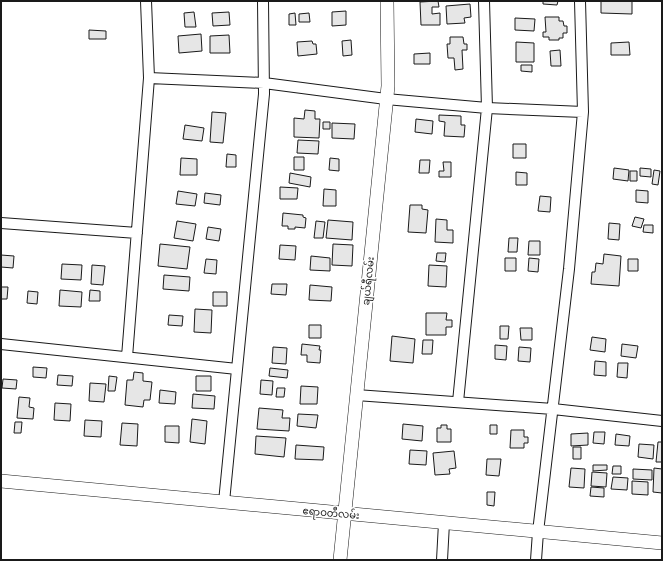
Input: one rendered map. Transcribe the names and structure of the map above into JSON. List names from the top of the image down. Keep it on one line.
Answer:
{"streets":{"street":["ချယ်ရီလမ်း","ဧရာဝတီလမ်း"]},"crossings":[["ချယ်ရီလမ်း","ဧရာဝတီလမ်း"]]}
